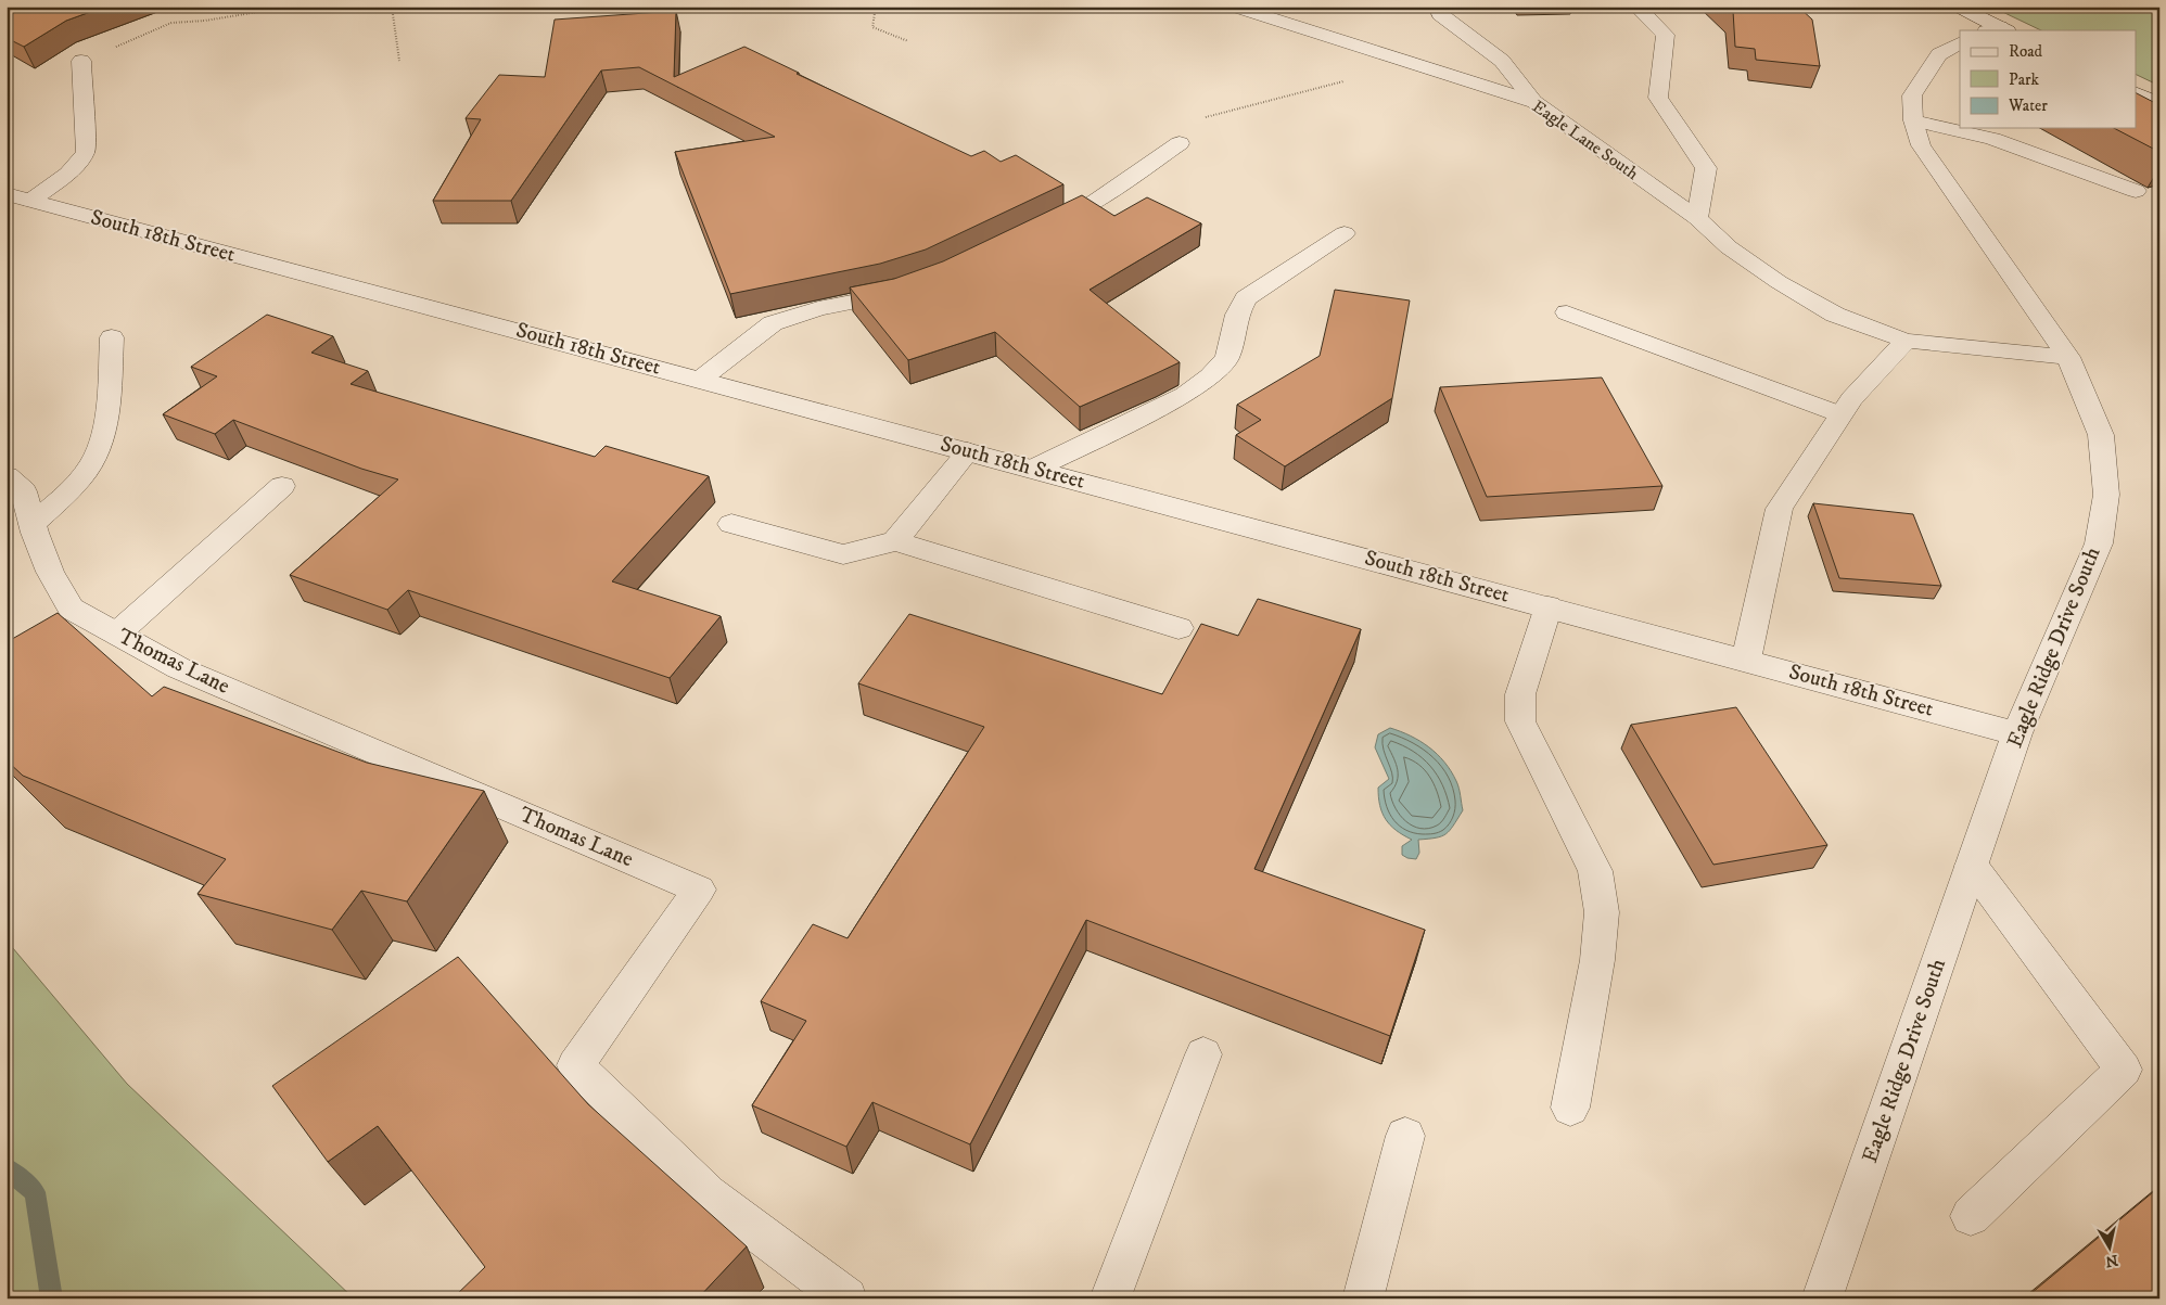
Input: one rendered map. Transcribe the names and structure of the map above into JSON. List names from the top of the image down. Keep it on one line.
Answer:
{"streets":{"street":["Eagle Lane South","South 18th Street","Eagle Ridge Drive South","Thomas Lane"]},"crossings":[["Eagle Lane South","Eagle Ridge Drive South"],["South 18th Street","Eagle Ridge Drive South"]],"legend":["Road","Park","Water"],"north":"bottom"}
